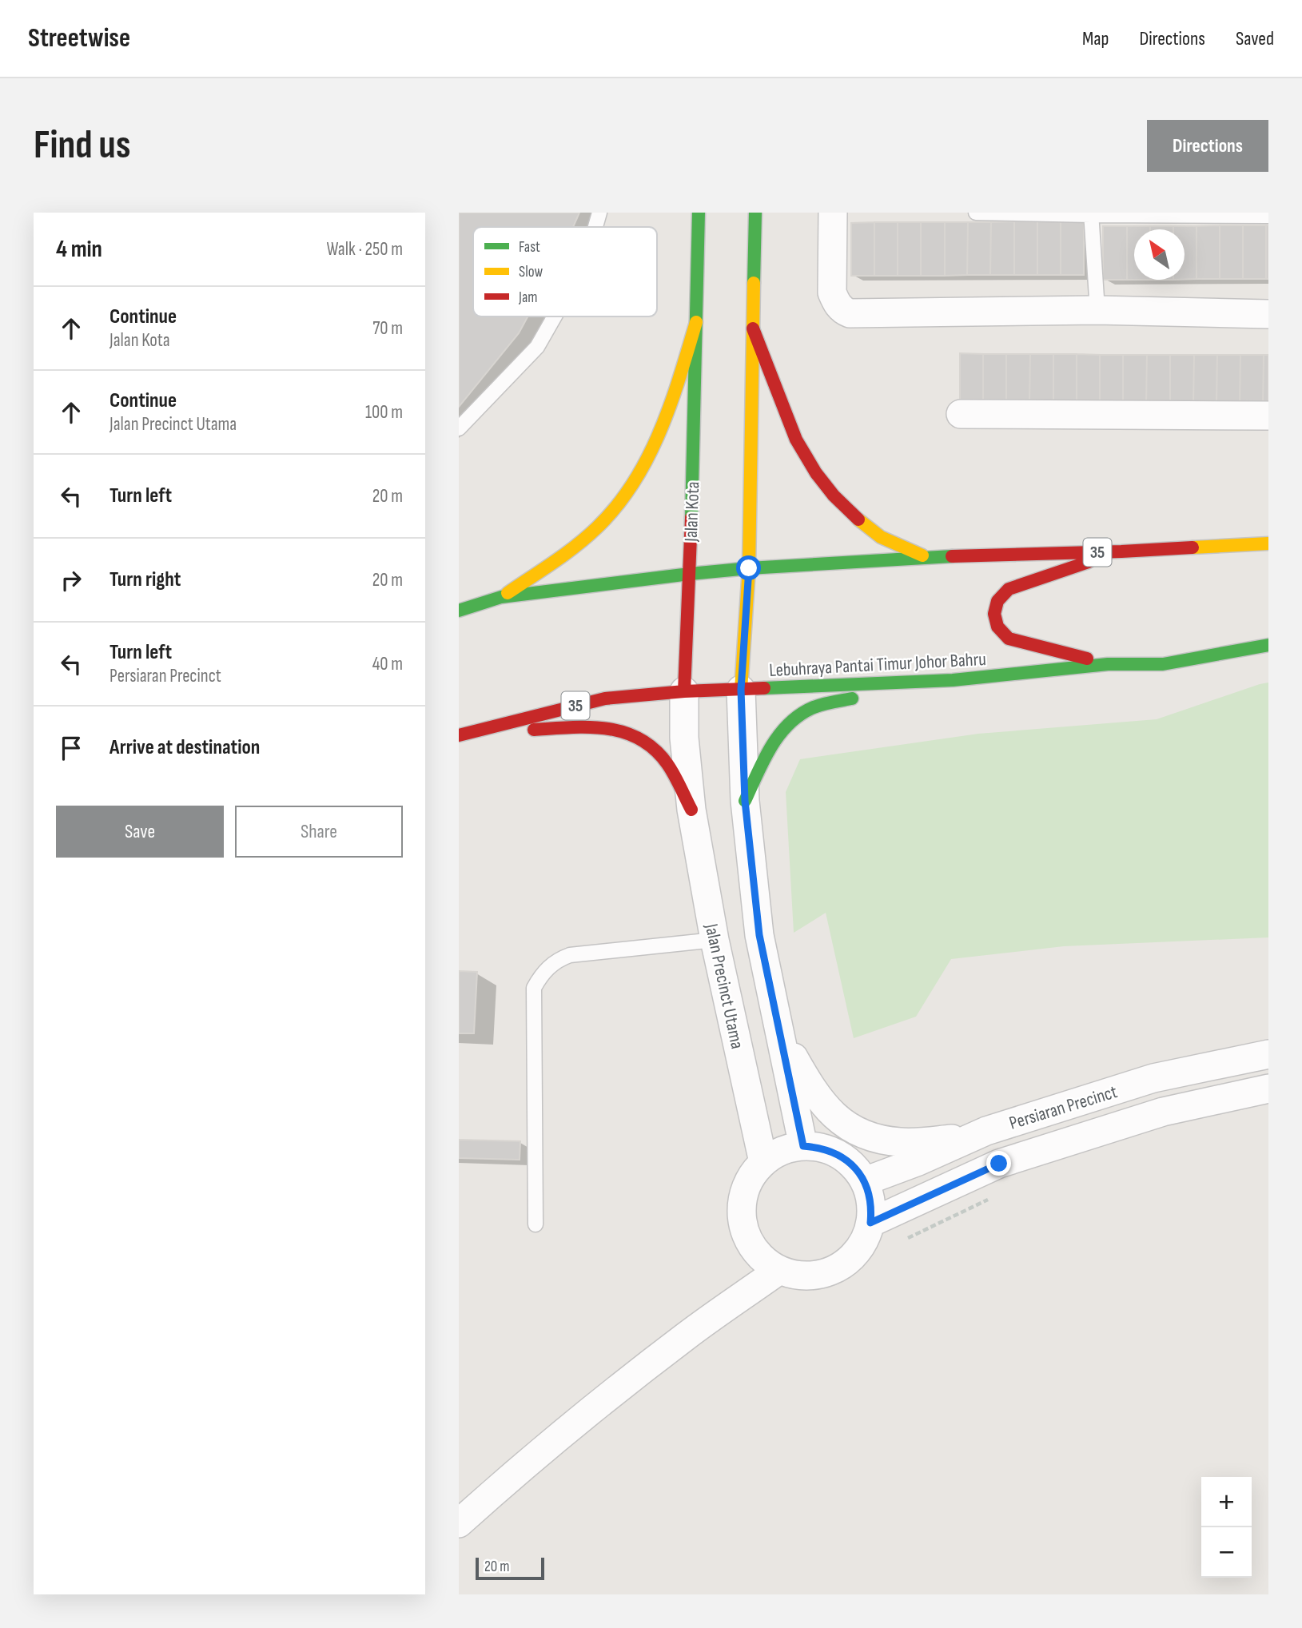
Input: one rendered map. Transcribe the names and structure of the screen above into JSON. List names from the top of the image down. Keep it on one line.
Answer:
{"streets":{"main road":["Jalan Kota","35","Lebuhraya Pantai Timur Johor Bahru"],"street":["Jalan Precinct Utama","Persiaran Precinct"]},"crossings":[["Jalan Kota","35"],["Jalan Kota","Lebuhraya Pantai Timur Johor Bahru"],["Jalan Kota","Jalan Precinct Utama"],["Jalan Precinct Utama","Persiaran Precinct"]],"legend":["Fast","Slow","Jam"],"scale_bar":"20 m","north":"top left","page":{"header":"Streetwise","nav":["Map","Directions","Saved"],"buttons":["Directions",["Save","Share"]],"title":"Find us","heading":["4 min","Walk · 250 m"],"list":[["Continue","Jalan Kota","70 m"],["Continue","Jalan Precinct Utama","100 m"],["Turn left","20 m"],["Turn right","20 m"],["Turn left","Persiaran Precinct","40 m"],"Arrive at destination"],"map_buttons":["+","−"],"scale":"20 m"}}
